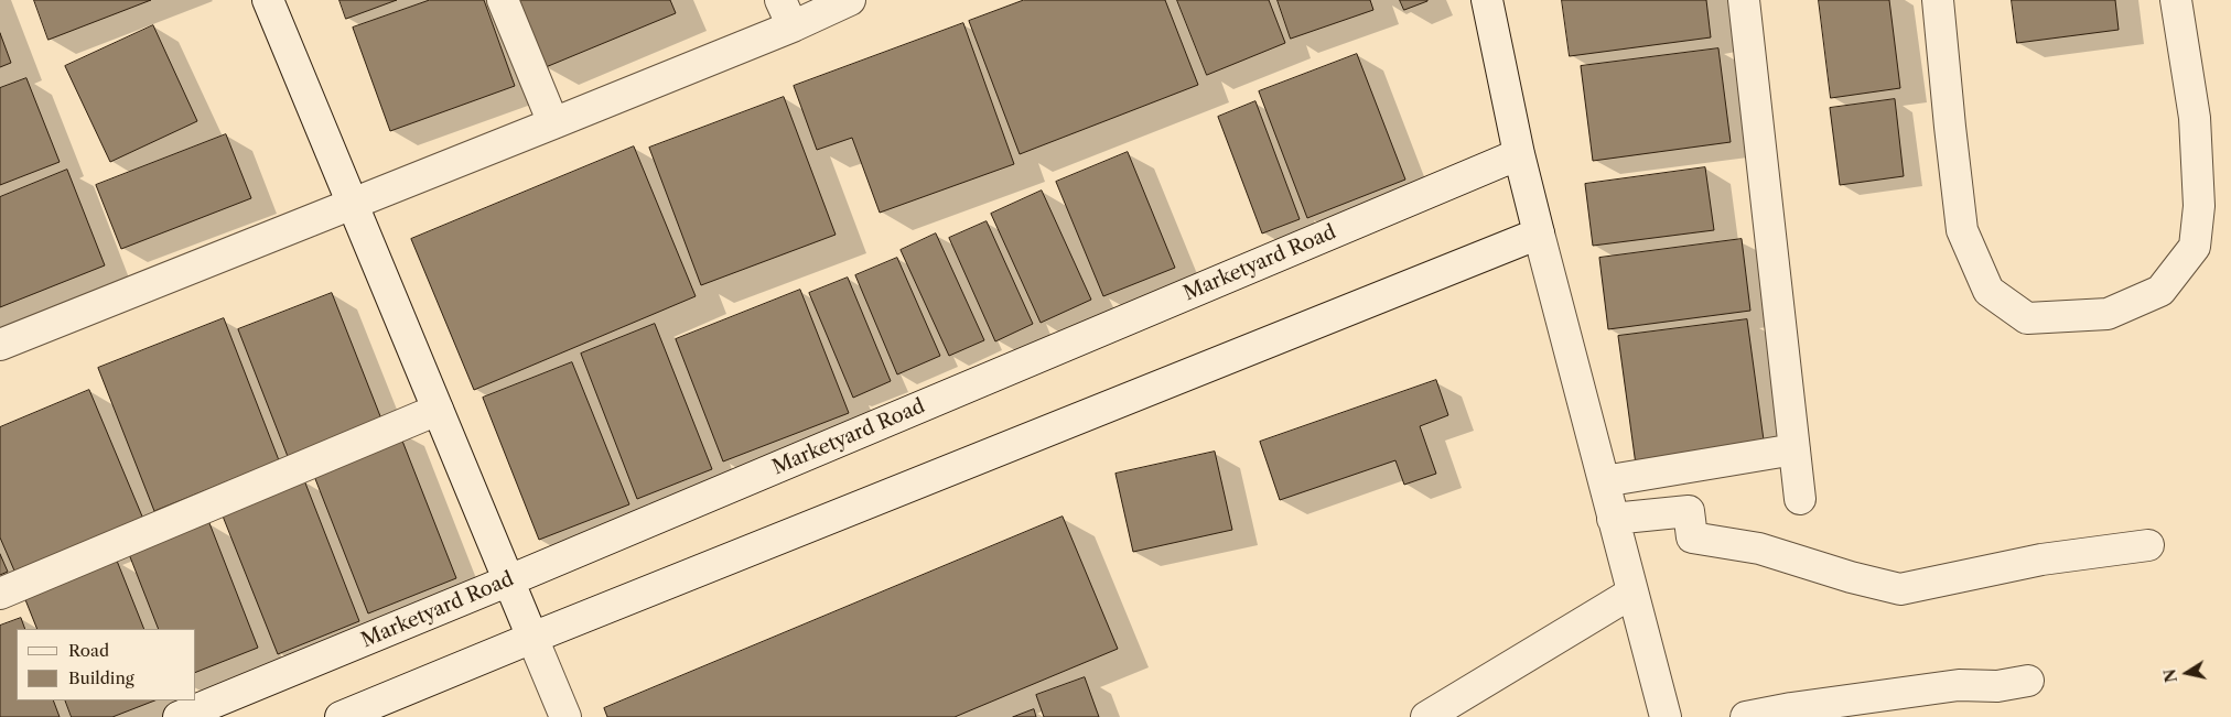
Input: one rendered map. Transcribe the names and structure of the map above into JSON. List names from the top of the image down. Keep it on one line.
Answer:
{"streets":{"street":["Marketyard Road"]},"legend":["Road","Building"],"north":"left"}
